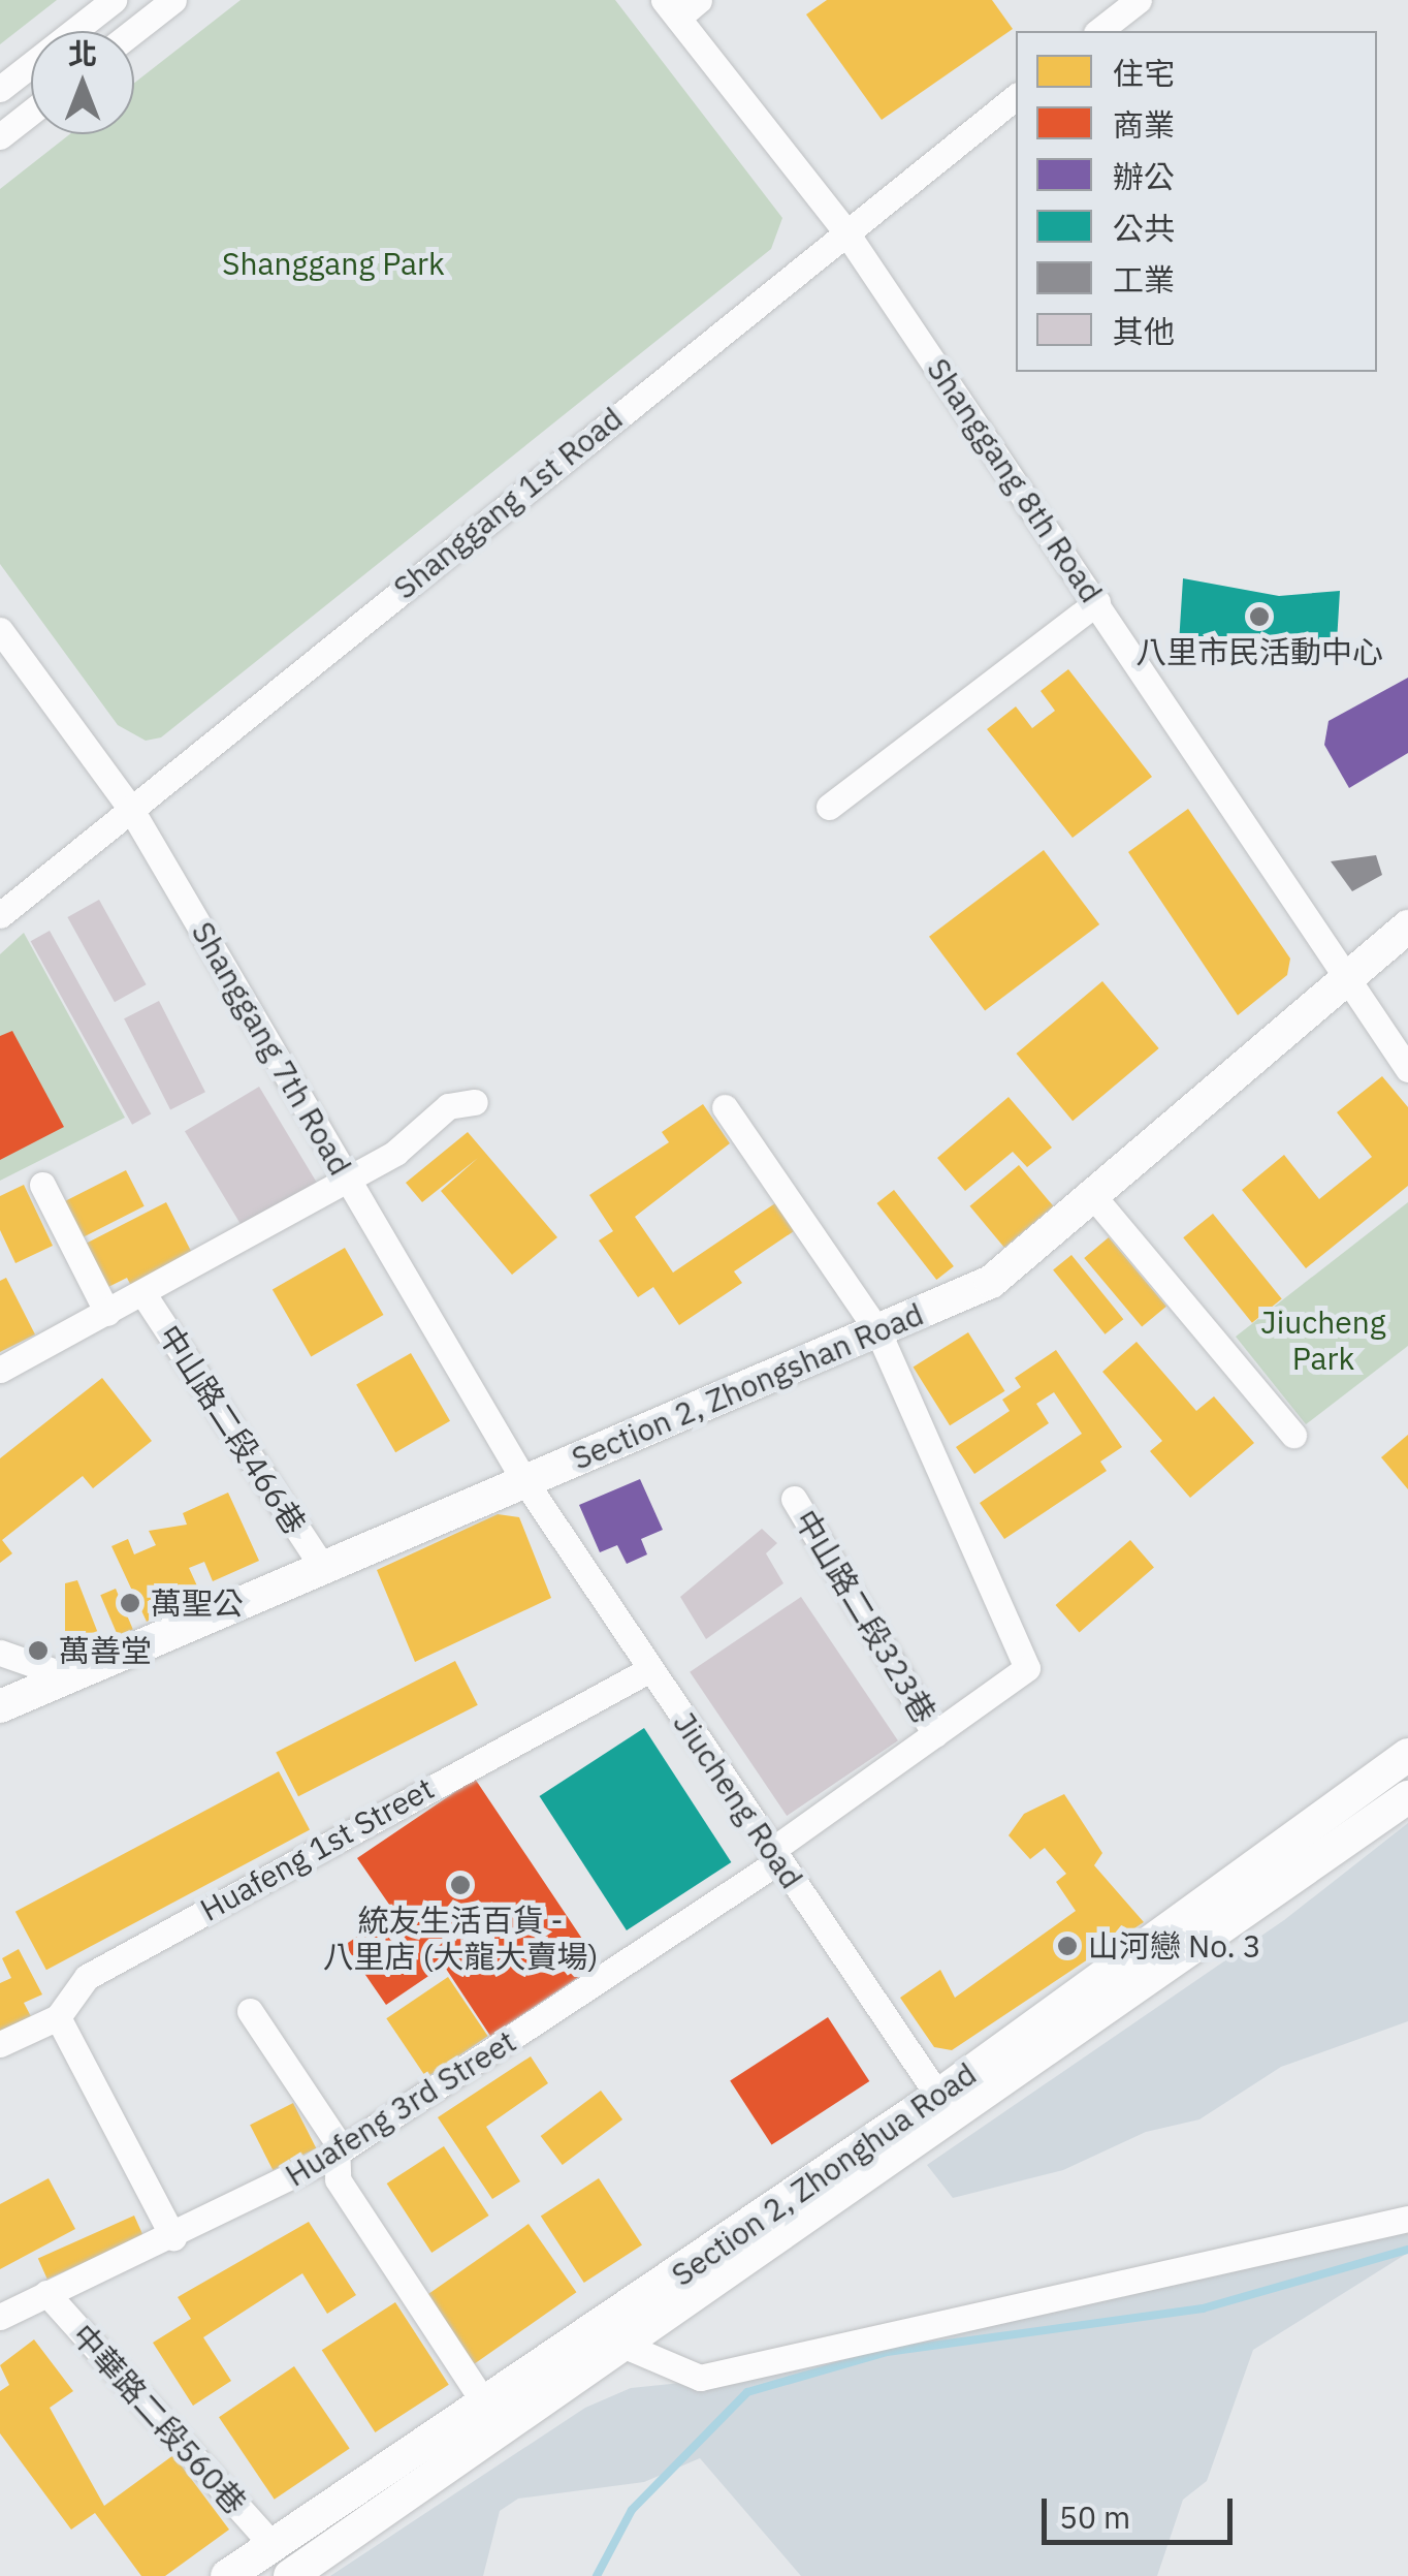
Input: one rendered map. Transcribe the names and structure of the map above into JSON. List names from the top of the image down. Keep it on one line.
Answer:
{"streets":{"main road":["Section 2, Zhongshan Road","Section 2, Zhonghua Road"],"street":["Shanggang 8th Road","Shanggang 1st Road","Shanggang 7th Road","中山路二段466巷","中山路二段323巷","Jiucheng Road","Huafeng 1st Street","Huafeng 3rd Street","中華路二段560巷"]},"crossings":[["Shanggang 8th Road","Shanggang 1st Road"],["Shanggang 8th Road","Section 2, Zhongshan Road"],["Shanggang 1st Road","Shanggang 7th Road"],["Shanggang 7th Road","Section 2, Zhongshan Road"],["Shanggang 7th Road","中山路二段466巷"],["Shanggang 7th Road","Jiucheng Road"],["Section 2, Zhongshan Road","中山路二段466巷"],["Section 2, Zhongshan Road","Jiucheng Road"],["Section 2, Zhongshan Road","Huafeng 3rd Street"],["中山路二段323巷","Huafeng 3rd Street"],["Jiucheng Road","Huafeng 1st Street"],["Jiucheng Road","Huafeng 3rd Street"],["Jiucheng Road","Section 2, Zhonghua Road"],["Huafeng 3rd Street","中華路二段560巷"],["Section 2, Zhonghua Road","中華路二段560巷"]],"parks":["Shanggang Park","Jiucheng Park"],"places":["八里市民活動中心","萬聖公","萬善堂","統友生活百貨 - 八里店 (大龍大賣場)","山河戀 No. 3"],"legend":["住宅","商業","辦公","公共","工業","其他"],"scale_bar":"50 m","north":"top"}
